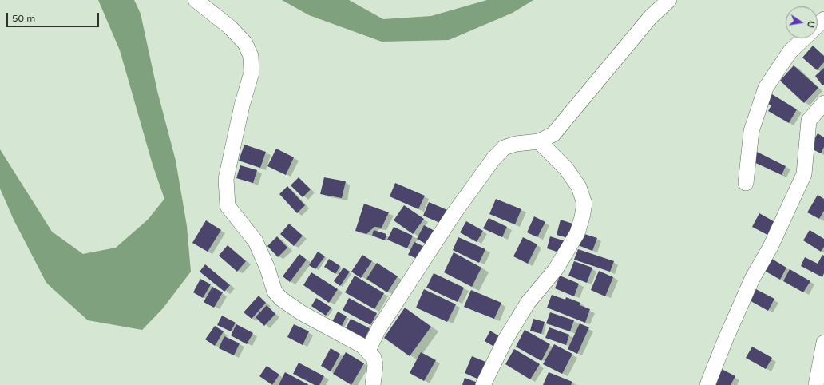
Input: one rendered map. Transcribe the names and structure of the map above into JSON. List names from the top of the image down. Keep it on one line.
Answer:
{"scale_bar":"50 m","north":"right"}
